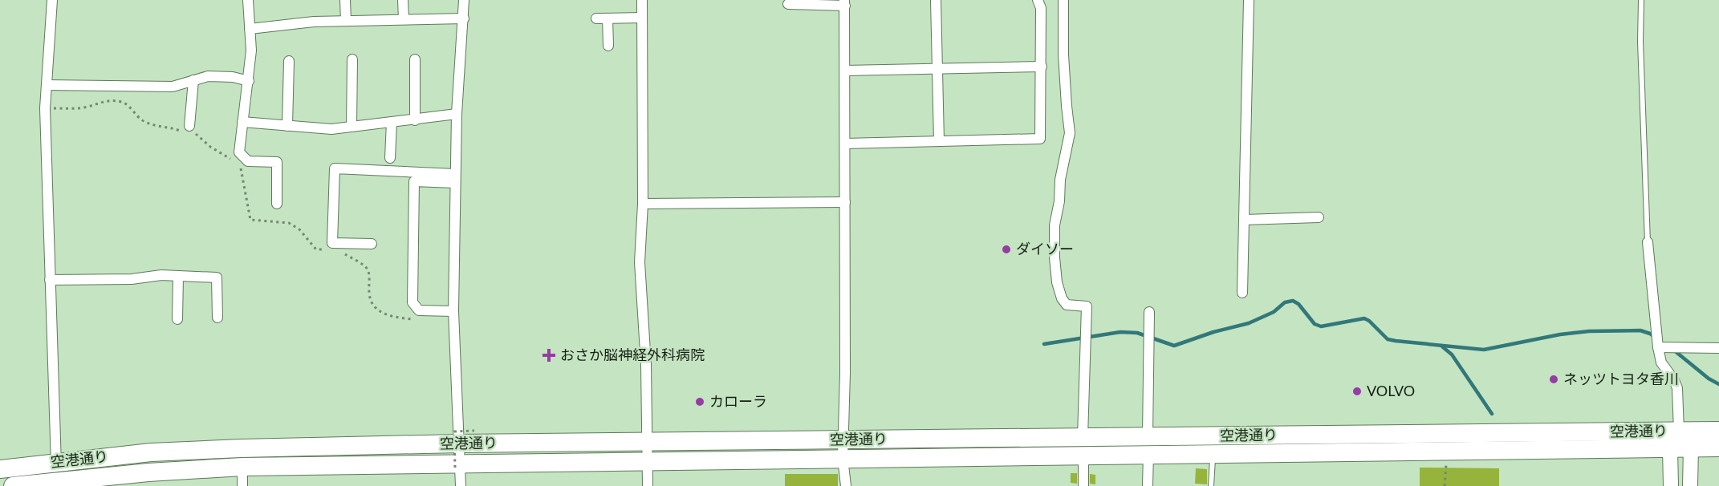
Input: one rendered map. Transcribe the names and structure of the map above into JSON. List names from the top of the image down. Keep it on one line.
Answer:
{"streets":{"highway":["空港通り"]},"places":{"other":["ダイソー","ネッツトヨタ香川","VOLVO","カローラ"],"health":["おさか脳神経外科病院"]}}
